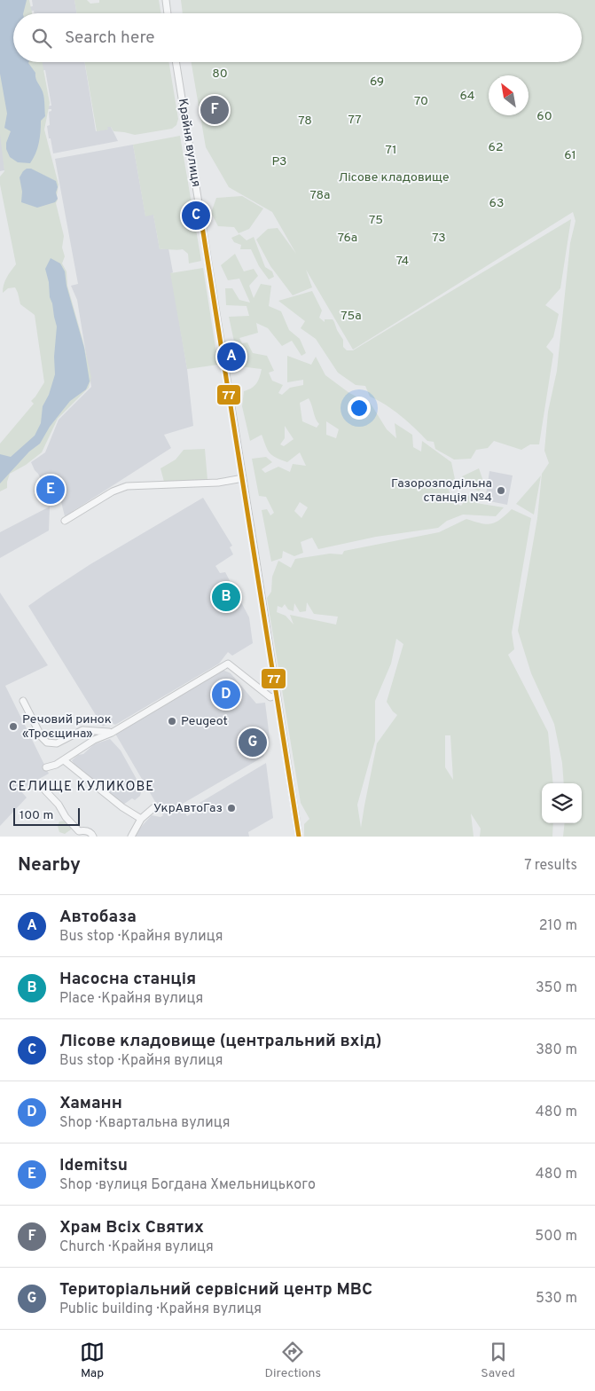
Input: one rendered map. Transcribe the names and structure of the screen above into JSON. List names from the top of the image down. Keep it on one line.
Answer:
{"streets":{"street":["Крайня вулиця"]},"districts":["СЕЛИЩЕ КУЛИКОВЕ"],"parks":["80","69","64","70","60","77","78","62","71","61","Р3","Лісове кладовище","78а","63","75","76а","73","74","75а"],"places":["Газорозподільна станція №4","Peugeot","Речовий ринок «Троєщина»","УкрАвтоГаз"],"lines":["transit line 77"],"scale_bar":"100 m","north":"top left","page":{"search":"Search here","pins":["F","C","A","E","B","D","G"],"scale":"100 m","heading":["Nearby","7 results"],"list":[{"mark":"A","name":"Автобаза","note":"Bus stop · Крайня вулиця","value":"210 m"},{"mark":"B","name":"Насосна станція","note":"Place · Крайня вулиця","value":"350 m"},{"mark":"C","name":"Лісове кладовище (центральний вхід)","note":"Bus stop · Крайня вулиця","value":"380 m"},{"mark":"D","name":"Хаманн","note":"Shop · Квартальна вулиця","value":"480 m"},{"mark":"E","name":"Idemitsu","note":"Shop · вулиця Богдана Хмельницького","value":"480 m"},{"mark":"F","name":"Храм Всіх Святих","note":"Church · Крайня вулиця","value":"500 m"},{"mark":"G","name":"Територіальний сервісний центр МВС","note":"Public building · Крайня вулиця","value":"530 m"}],"nav":["Map","Directions","Saved"]}}
